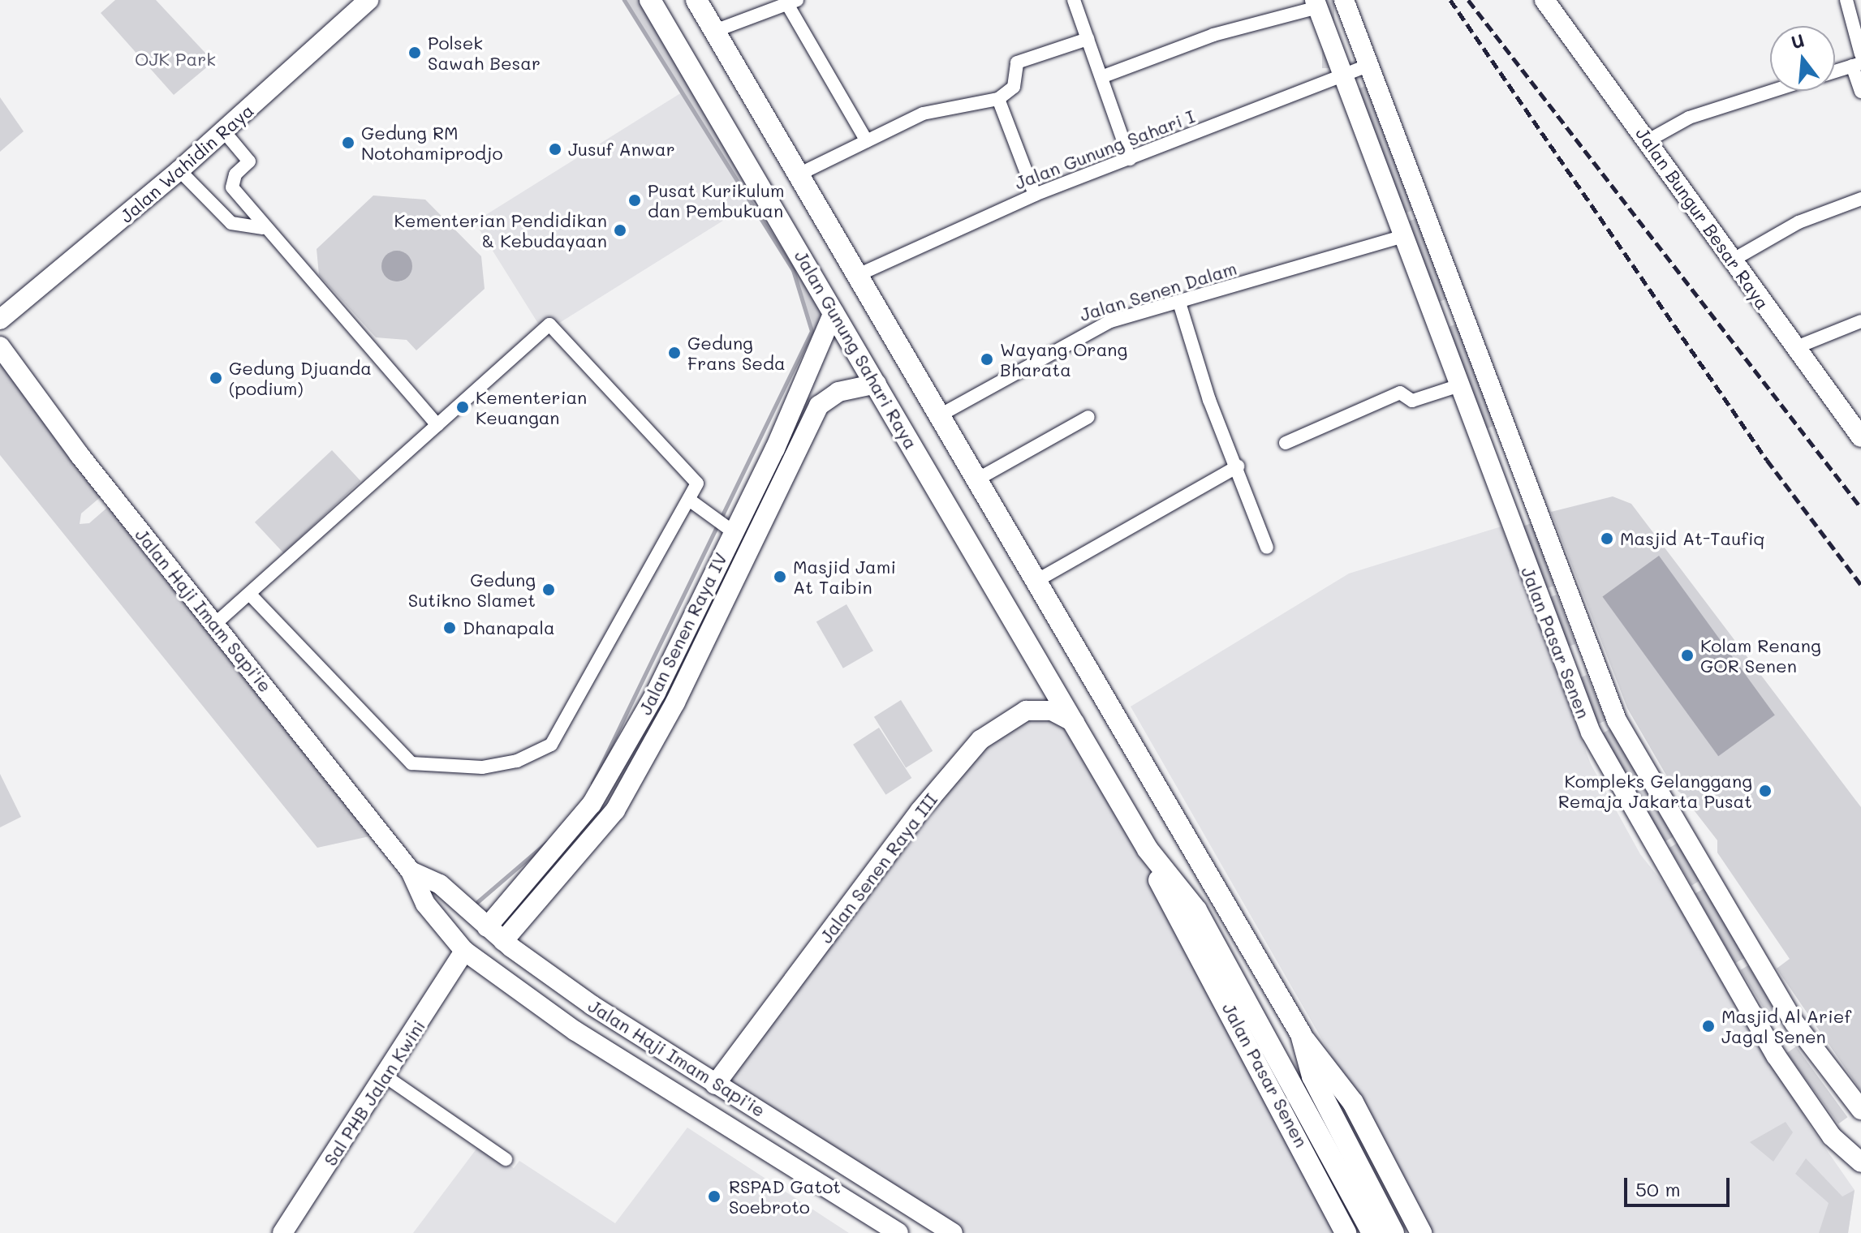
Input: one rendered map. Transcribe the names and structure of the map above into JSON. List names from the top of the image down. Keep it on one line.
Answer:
{"streets":{"main road":["Jalan Gunung Sahari Raya","Jalan Pasar Senen"],"street":["Jalan Gunung Sahari I","Jalan Wahidin Raya","Jalan Bungur Besar Raya","Jalan Senen Dalam","Jalan Haji Imam Sapi'ie","Jalan Senen Raya IV","Jalan Senen Raya III","Sal PHB Jalan Kwini"]},"crossings":[["Jalan Gunung Sahari I","Jalan Gunung Sahari Raya"],["Jalan Gunung Sahari I","Jalan Pasar Senen"],["Jalan Senen Dalam","Jalan Gunung Sahari Raya"],["Jalan Senen Dalam","Jalan Pasar Senen"],["Jalan Gunung Sahari Raya","Jalan Senen Raya IV"],["Jalan Gunung Sahari Raya","Jalan Pasar Senen"],["Jalan Haji Imam Sapi'ie","Jalan Senen Raya IV"],["Jalan Haji Imam Sapi'ie","Jalan Senen Raya III"],["Jalan Haji Imam Sapi'ie","Sal PHB Jalan Kwini"],["Jalan Pasar Senen","Jalan Senen Raya III"]],"parks":["OJK Park"],"places":["Polsek Sawah Besar","Gedung RM Notohamiprodjo","Jusuf Anwar","Pusat Kurikulum dan Pembukuan","Kementerian Pendidikan & Kebudayaan","Gedung Frans Seda","Wayang Orang Bharata","Gedung Djuanda (podium)","Kementerian Keuangan","Masjid At-Taufiq","Masjid Jami At Taibin","Gedung Sutikno Slamet","Dhanapala","Kolam Renang GOR Senen","Kompleks Gelanggang Remaja Jakarta Pusat","Masjid Al Arief Jagal Senen","RSPAD Gatot Soebroto"],"scale_bar":"50 m","north":"top"}
